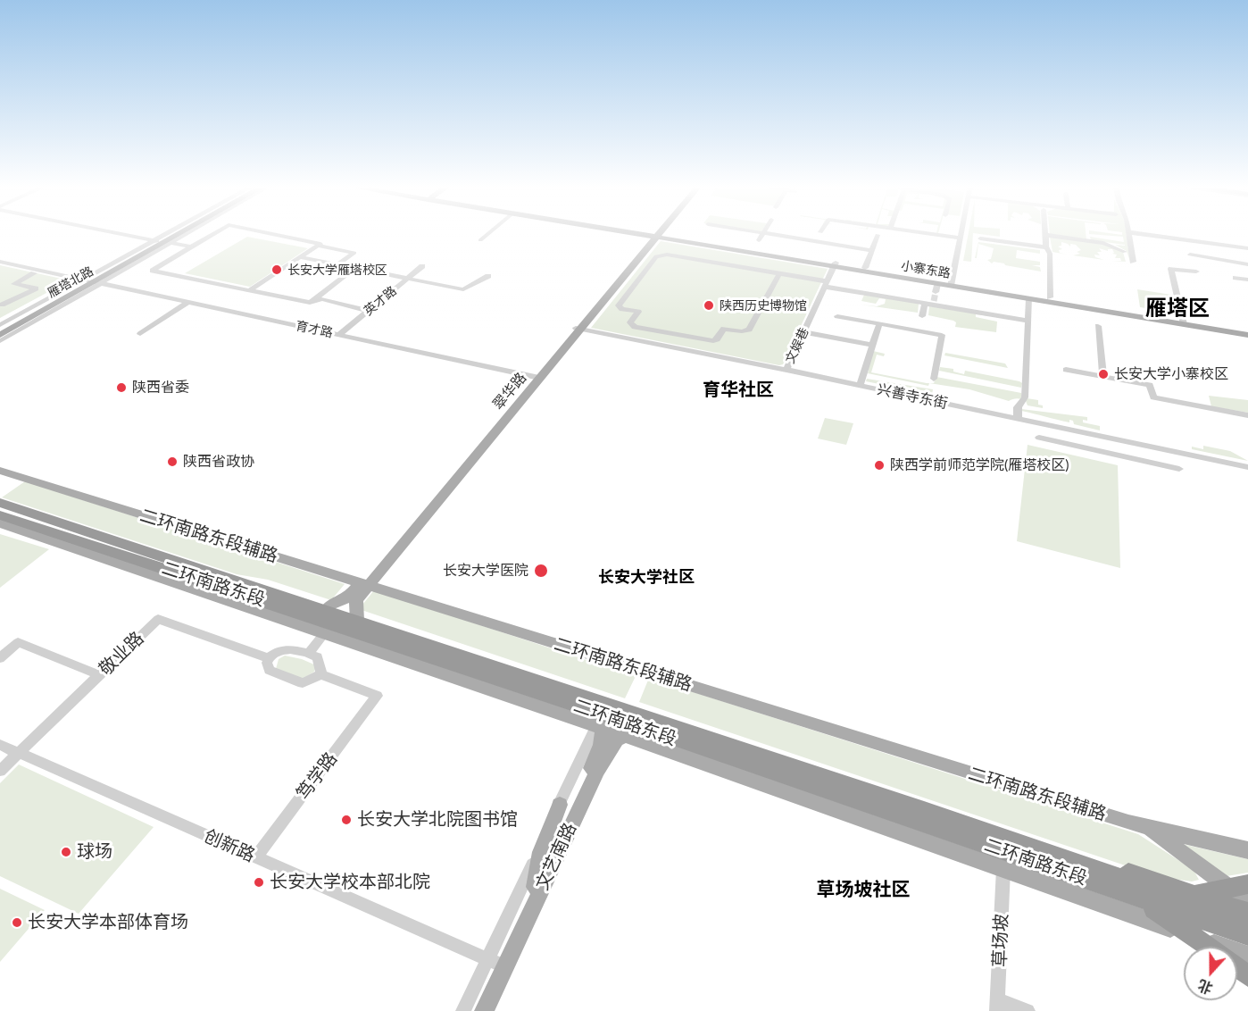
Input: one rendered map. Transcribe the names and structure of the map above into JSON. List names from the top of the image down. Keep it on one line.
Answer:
{"streets":{"highway":["二环南路东段"],"main road":["小寨东路","雁塔北路","翠华路","二环南路东段辅路","文艺南路"],"street":["英才路","育才路","文娱巷","兴善寺东街","敬业路","笃学路","创新路","草场坡"]},"crossings":[["小寨东路","文娱巷"],["小寨东路","翠华路"],["雁塔北路","育才路"],["英才路","育才路"],["育才路","翠华路"],["文娱巷","兴善寺东街"],["翠华路","兴善寺东街"],["翠华路","二环南路东段辅路"],["翠华路","二环南路东段"],["二环南路东段","文艺南路"],["敬业路","创新路"],["笃学路","创新路"],["创新路","文艺南路"]],"districts":["雁塔区","育华社区","长安大学社区","草场坡社区"],"places":["长安大学雁塔校区","陕西历史博物馆","长安大学小寨校区","陕西省委","陕西省政协","陕西学前师范学院(雁塔校区)","长安大学医院","长安大学北院图书馆","球场","长安大学校本部北院","长安大学本部体育场"],"north":"bottom"}
